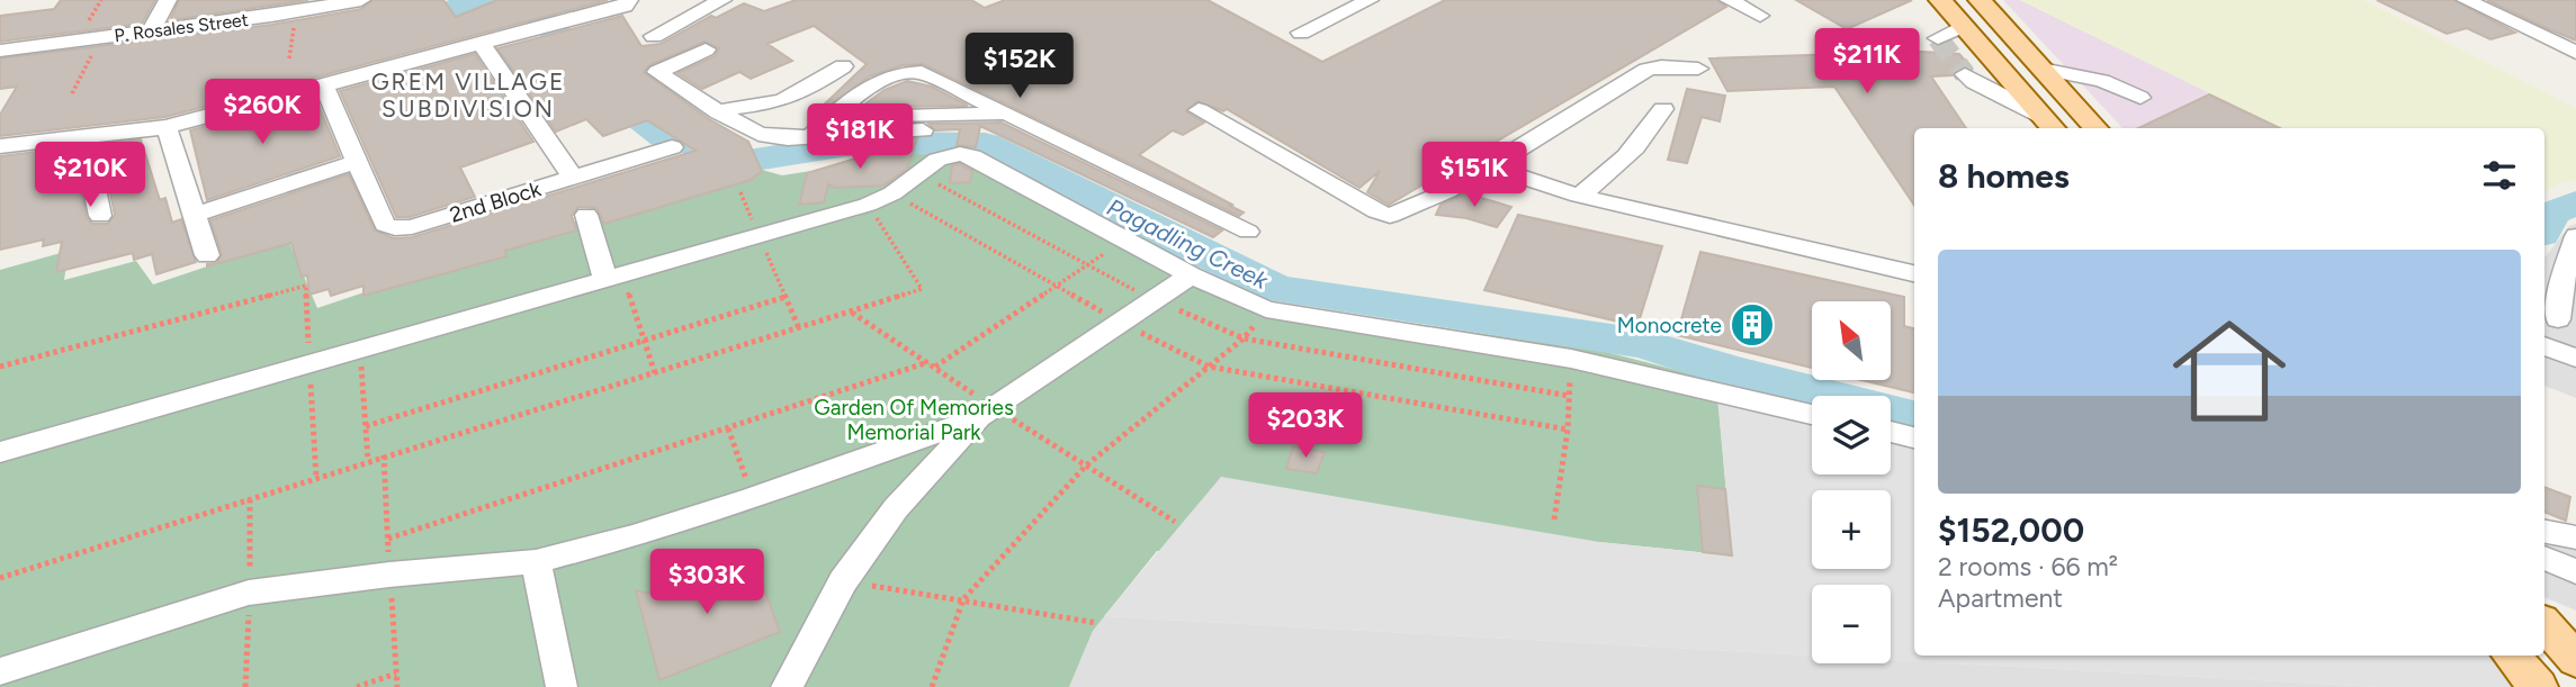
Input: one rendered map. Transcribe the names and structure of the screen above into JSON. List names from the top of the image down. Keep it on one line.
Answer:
{"streets":{"street":["P. Rosales Street","2nd Block"]},"districts":["GREM VILLAGE SUBDIVISION"],"water":["Pagadling Creek"],"parks":["Garden Of Memories Memorial Park"],"places":{"building":["Monocrete"]},"north":"top left","page":{"price":["$211K","$152K","$260K","$181K","$210K","$151K","$203K","$303K"],"heading":"8 homes","list":[{"name":"$152,000","note":"2 rooms · 66 m² · Apartment"}],"map_buttons":["+","−"]}}
